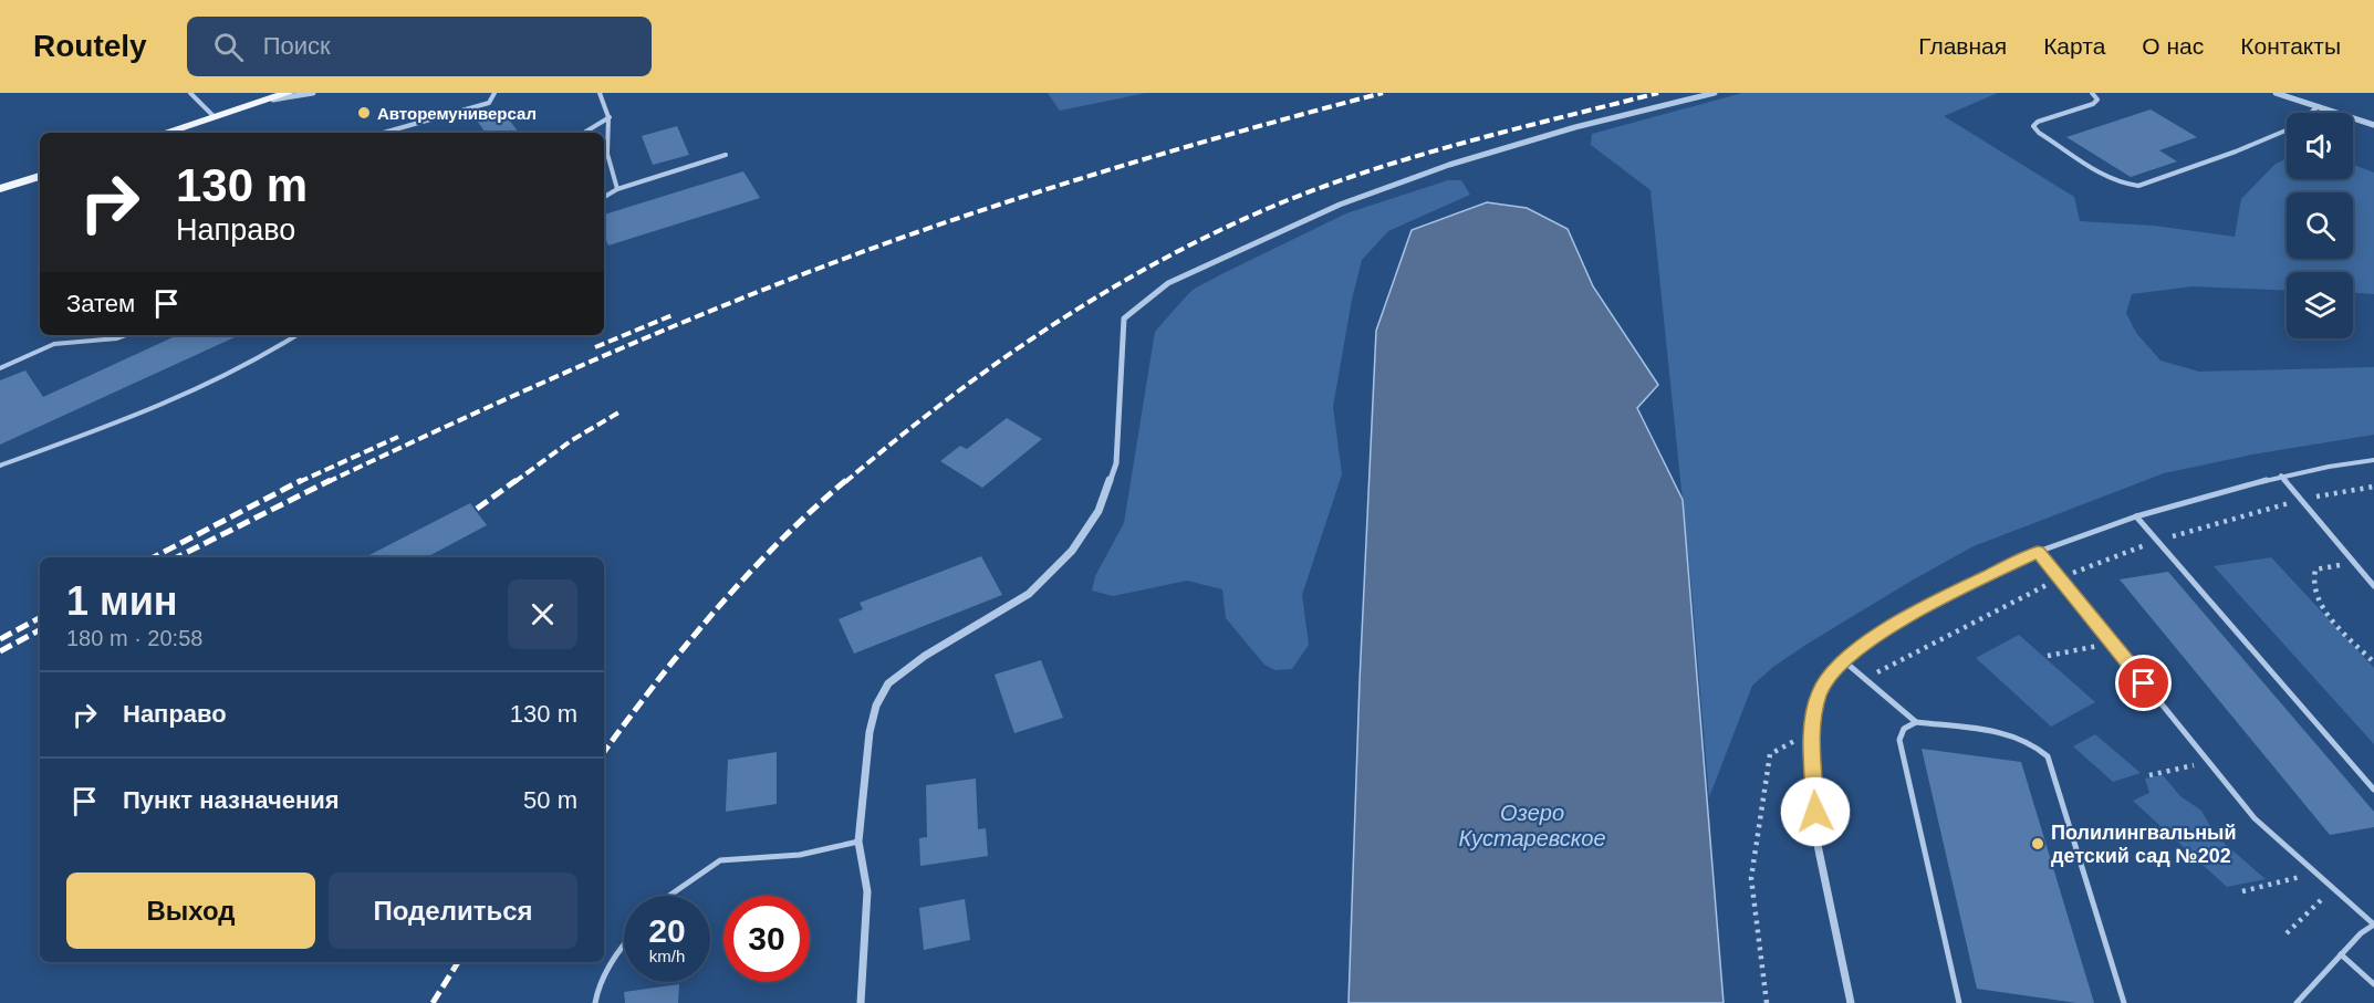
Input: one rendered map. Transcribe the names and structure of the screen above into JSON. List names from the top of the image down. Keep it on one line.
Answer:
{"water":["Озеро Кустаревское"],"places":["Авторемуниверсал","Полилингвальный детский сад №202"],"page":{"header":"Routely","search":"Поиск","nav":["Главная","Карта","О нас","Контакты"],"turn":["130 m","Направо"],"then":"Затем","heading":["1 мин","180 m · 20:58"],"list":[{"name":"Направо","value":"130 m"},{"name":"Пункт назначения","value":"50 m"}],"buttons":["Выход","Поделиться"],"speed":"20 km/h","limit":"30"}}
